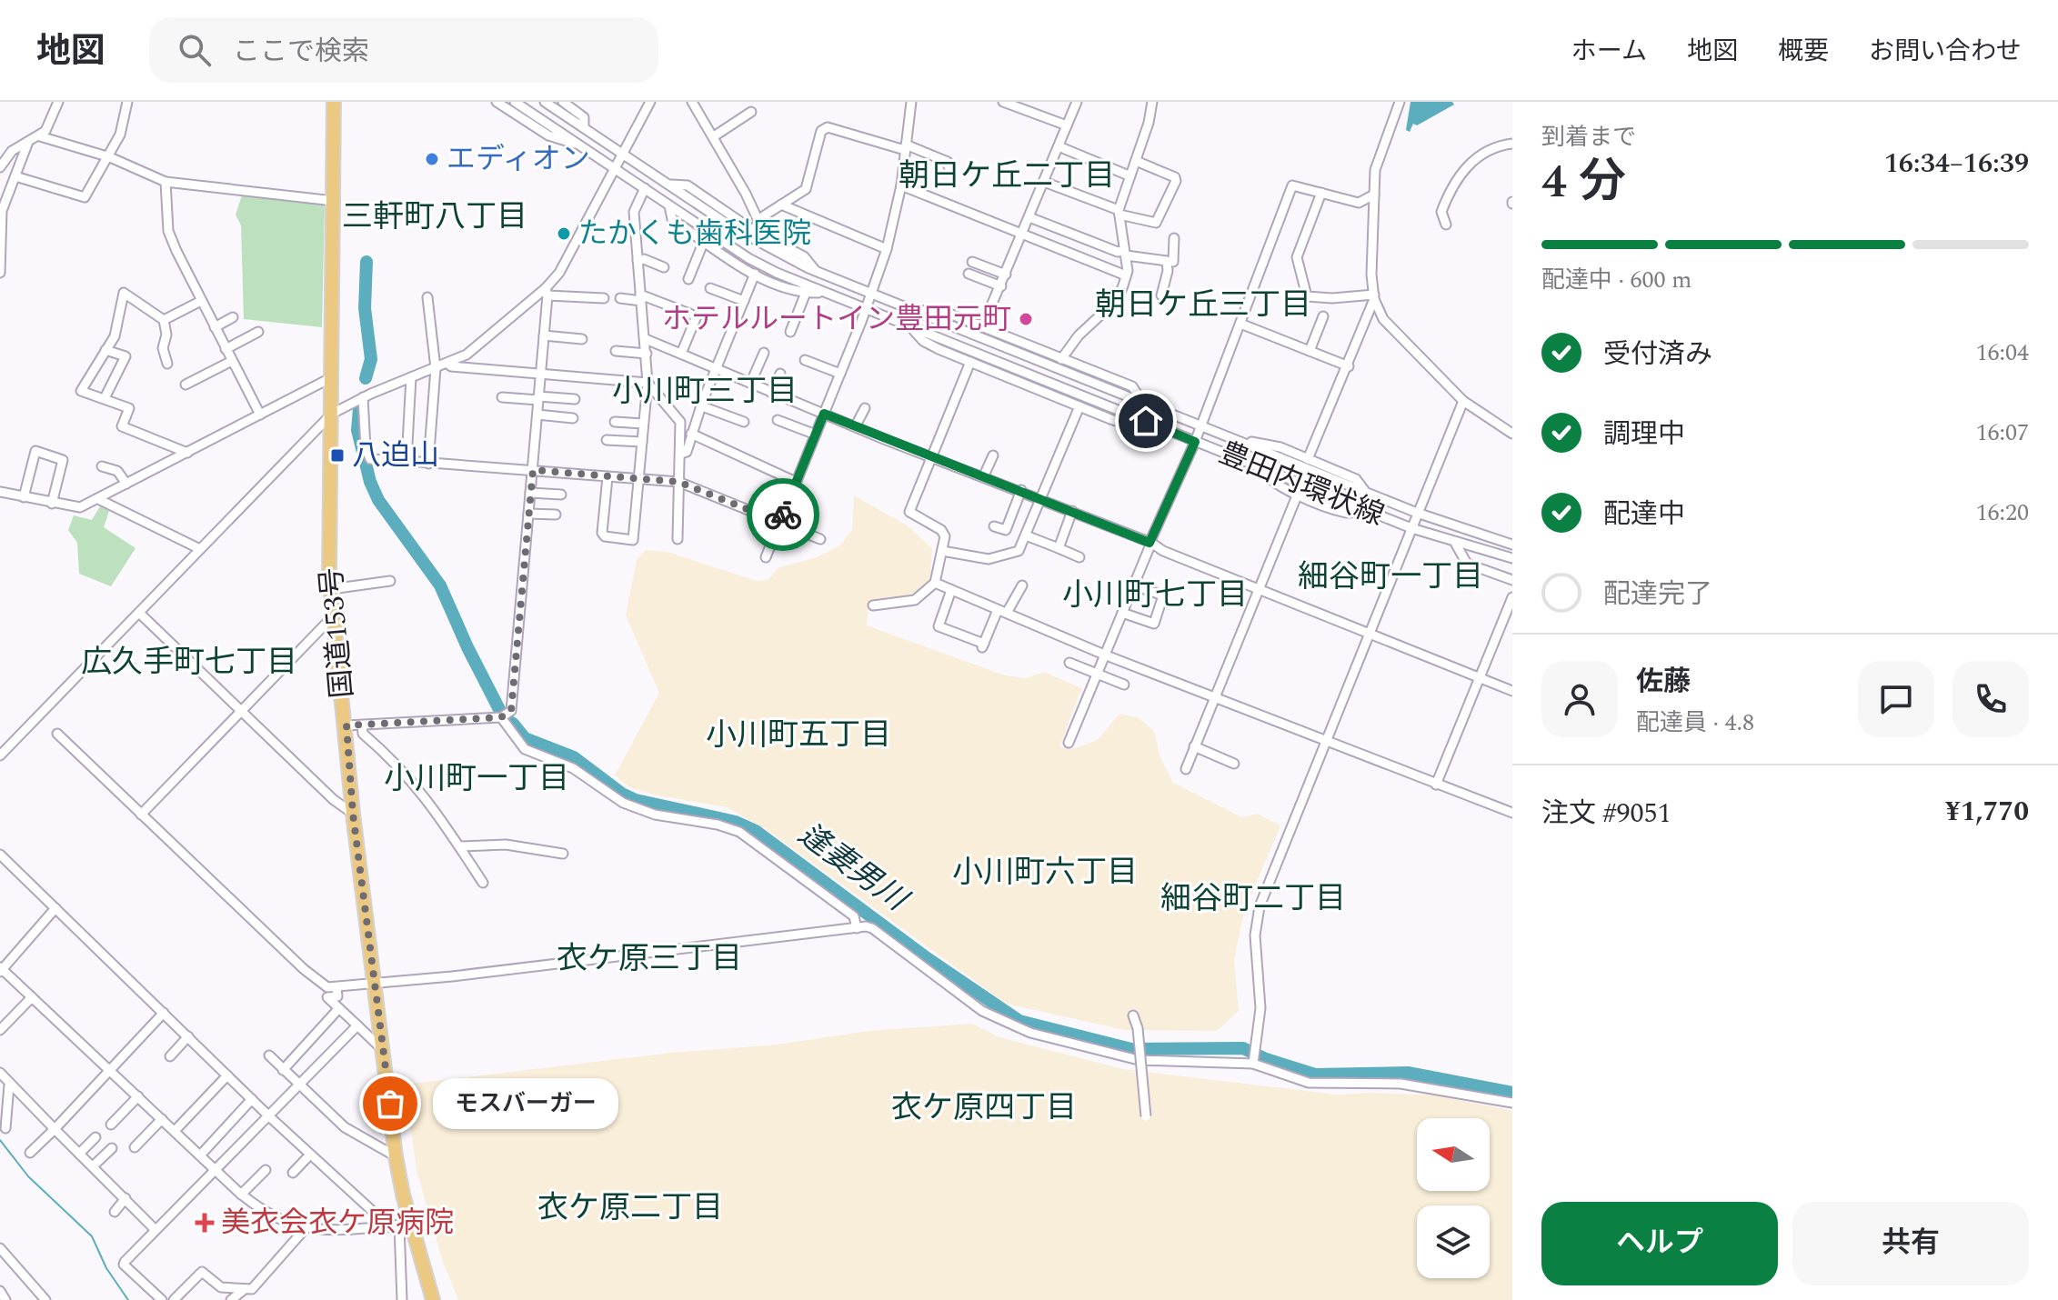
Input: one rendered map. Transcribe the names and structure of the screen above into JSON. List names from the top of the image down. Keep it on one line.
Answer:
{"streets":{"highway":["国道153号"],"street":["豊田内環状線"]},"districts":["朝日ケ丘二丁目","三軒町八丁目","朝日ケ丘三丁目","小川町三丁目","細谷町一丁目","小川町七丁目","広久手町七丁目","小川町五丁目","小川町一丁目","小川町六丁目","細谷町二丁目","衣ケ原三丁目","衣ケ原四丁目","衣ケ原二丁目"],"water":["逢妻男川"],"places":{"other":["エディオン","たかくも歯科医院","ホテルルートイン豊田元町","モスバーガー"],"transit":["八迫山"],"health":["美衣会衣ケ原病院"]},"north":"left","page":{"header":"地図","search":"ここで検索","nav":["ホーム","地図","概要","お問い合わせ"],"heading":["4 分","到着まで","16:34–16:39"],"panel":["佐藤","配達員 · 4.8","注文 #9051","¥1,770"],"bar":"配達中 · 600 m","list":[["受付済み","16:04"],["調理中","16:07"],["配達中","16:20"],"配達完了"],"bubble":"モスバーガー","buttons":["ヘルプ","共有"]}}
